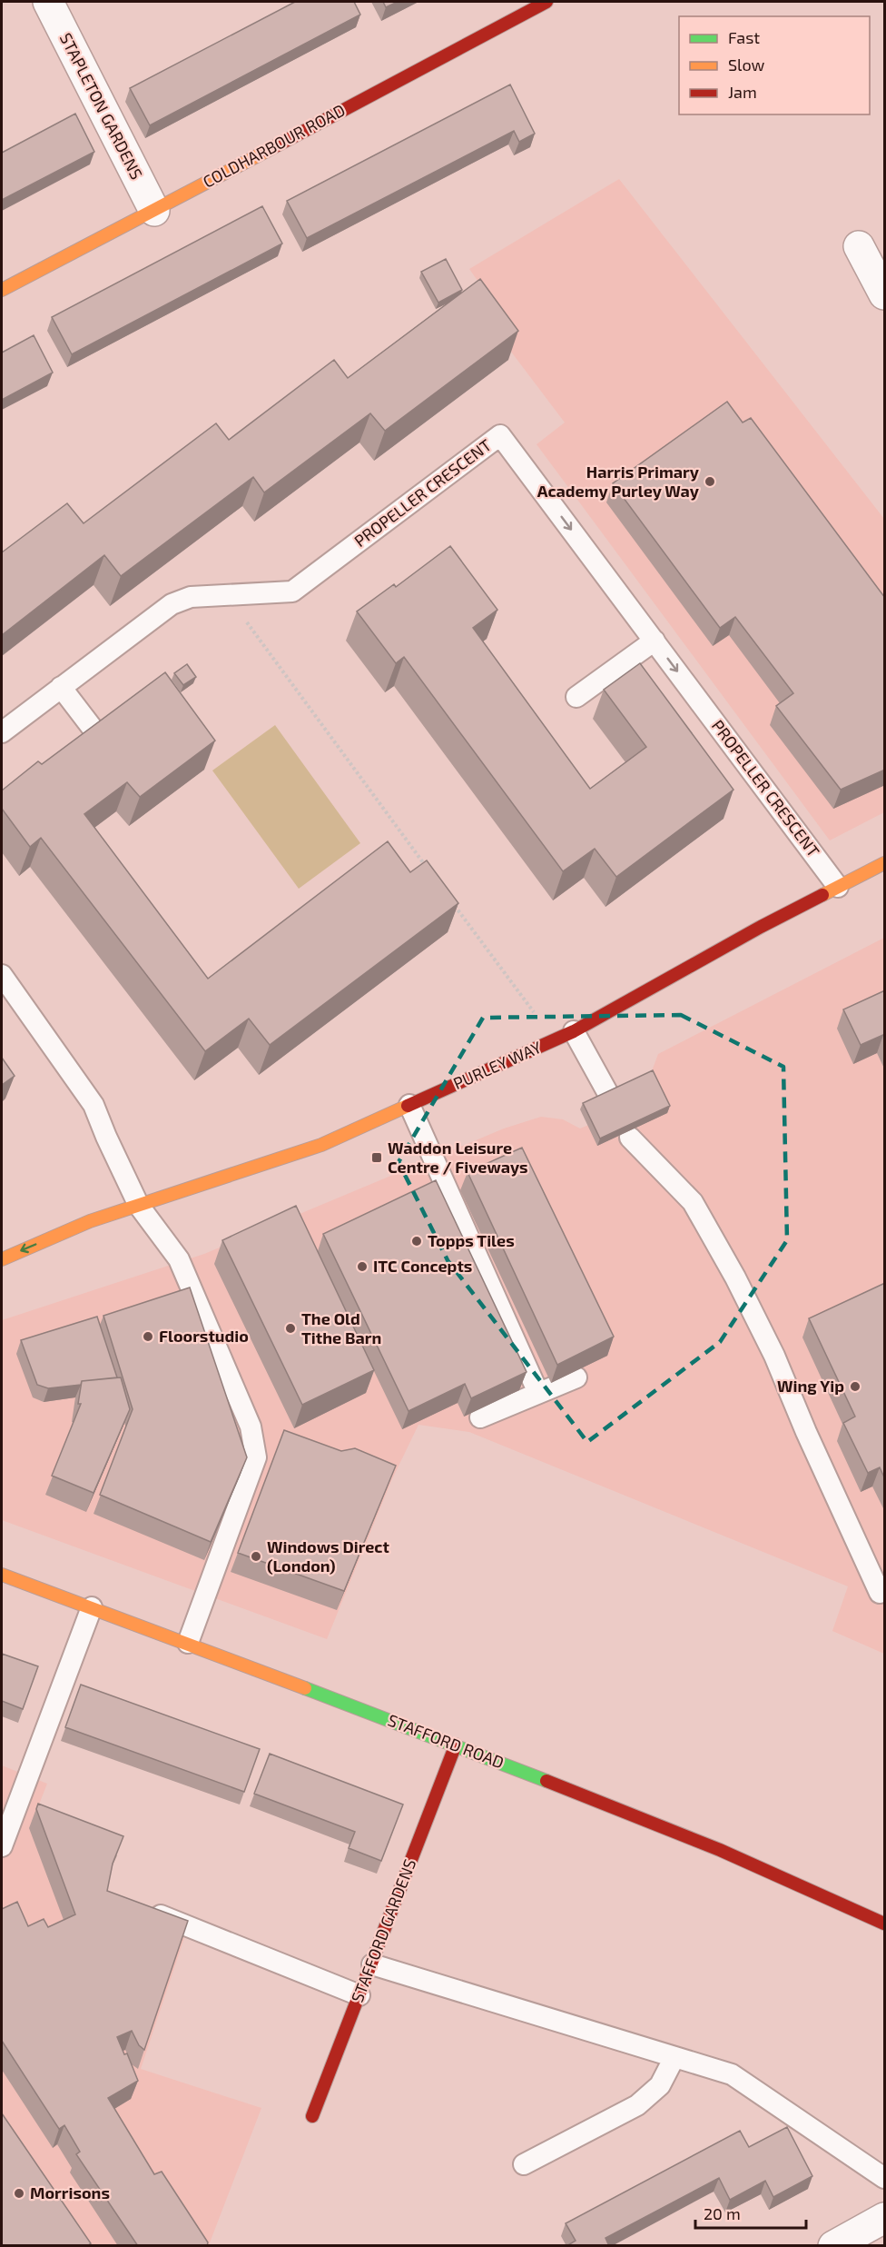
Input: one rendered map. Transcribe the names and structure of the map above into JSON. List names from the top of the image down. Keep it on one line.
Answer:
{"streets":{"main road":["COLDHARBOUR ROAD","PURLEY WAY","STAFFORD ROAD","STAFFORD GARDENS"],"street":["STAPLETON GARDENS"],"lane":["PROPELLER CRESCENT"]},"crossings":[["STAPLETON GARDENS","COLDHARBOUR ROAD"],["PROPELLER CRESCENT","PURLEY WAY"],["STAFFORD ROAD","STAFFORD GARDENS"]],"places":{"other":["Harris Primary Academy Purley Way","Topps Tiles","ITC Concepts","The Old Tithe Barn","Floorstudio","Wing Yip","Windows Direct (London)","Morrisons"],"transit":["Waddon Leisure Centre / Fiveways"]},"legend":["Fast","Slow","Jam"],"scale_bar":"20 m"}
